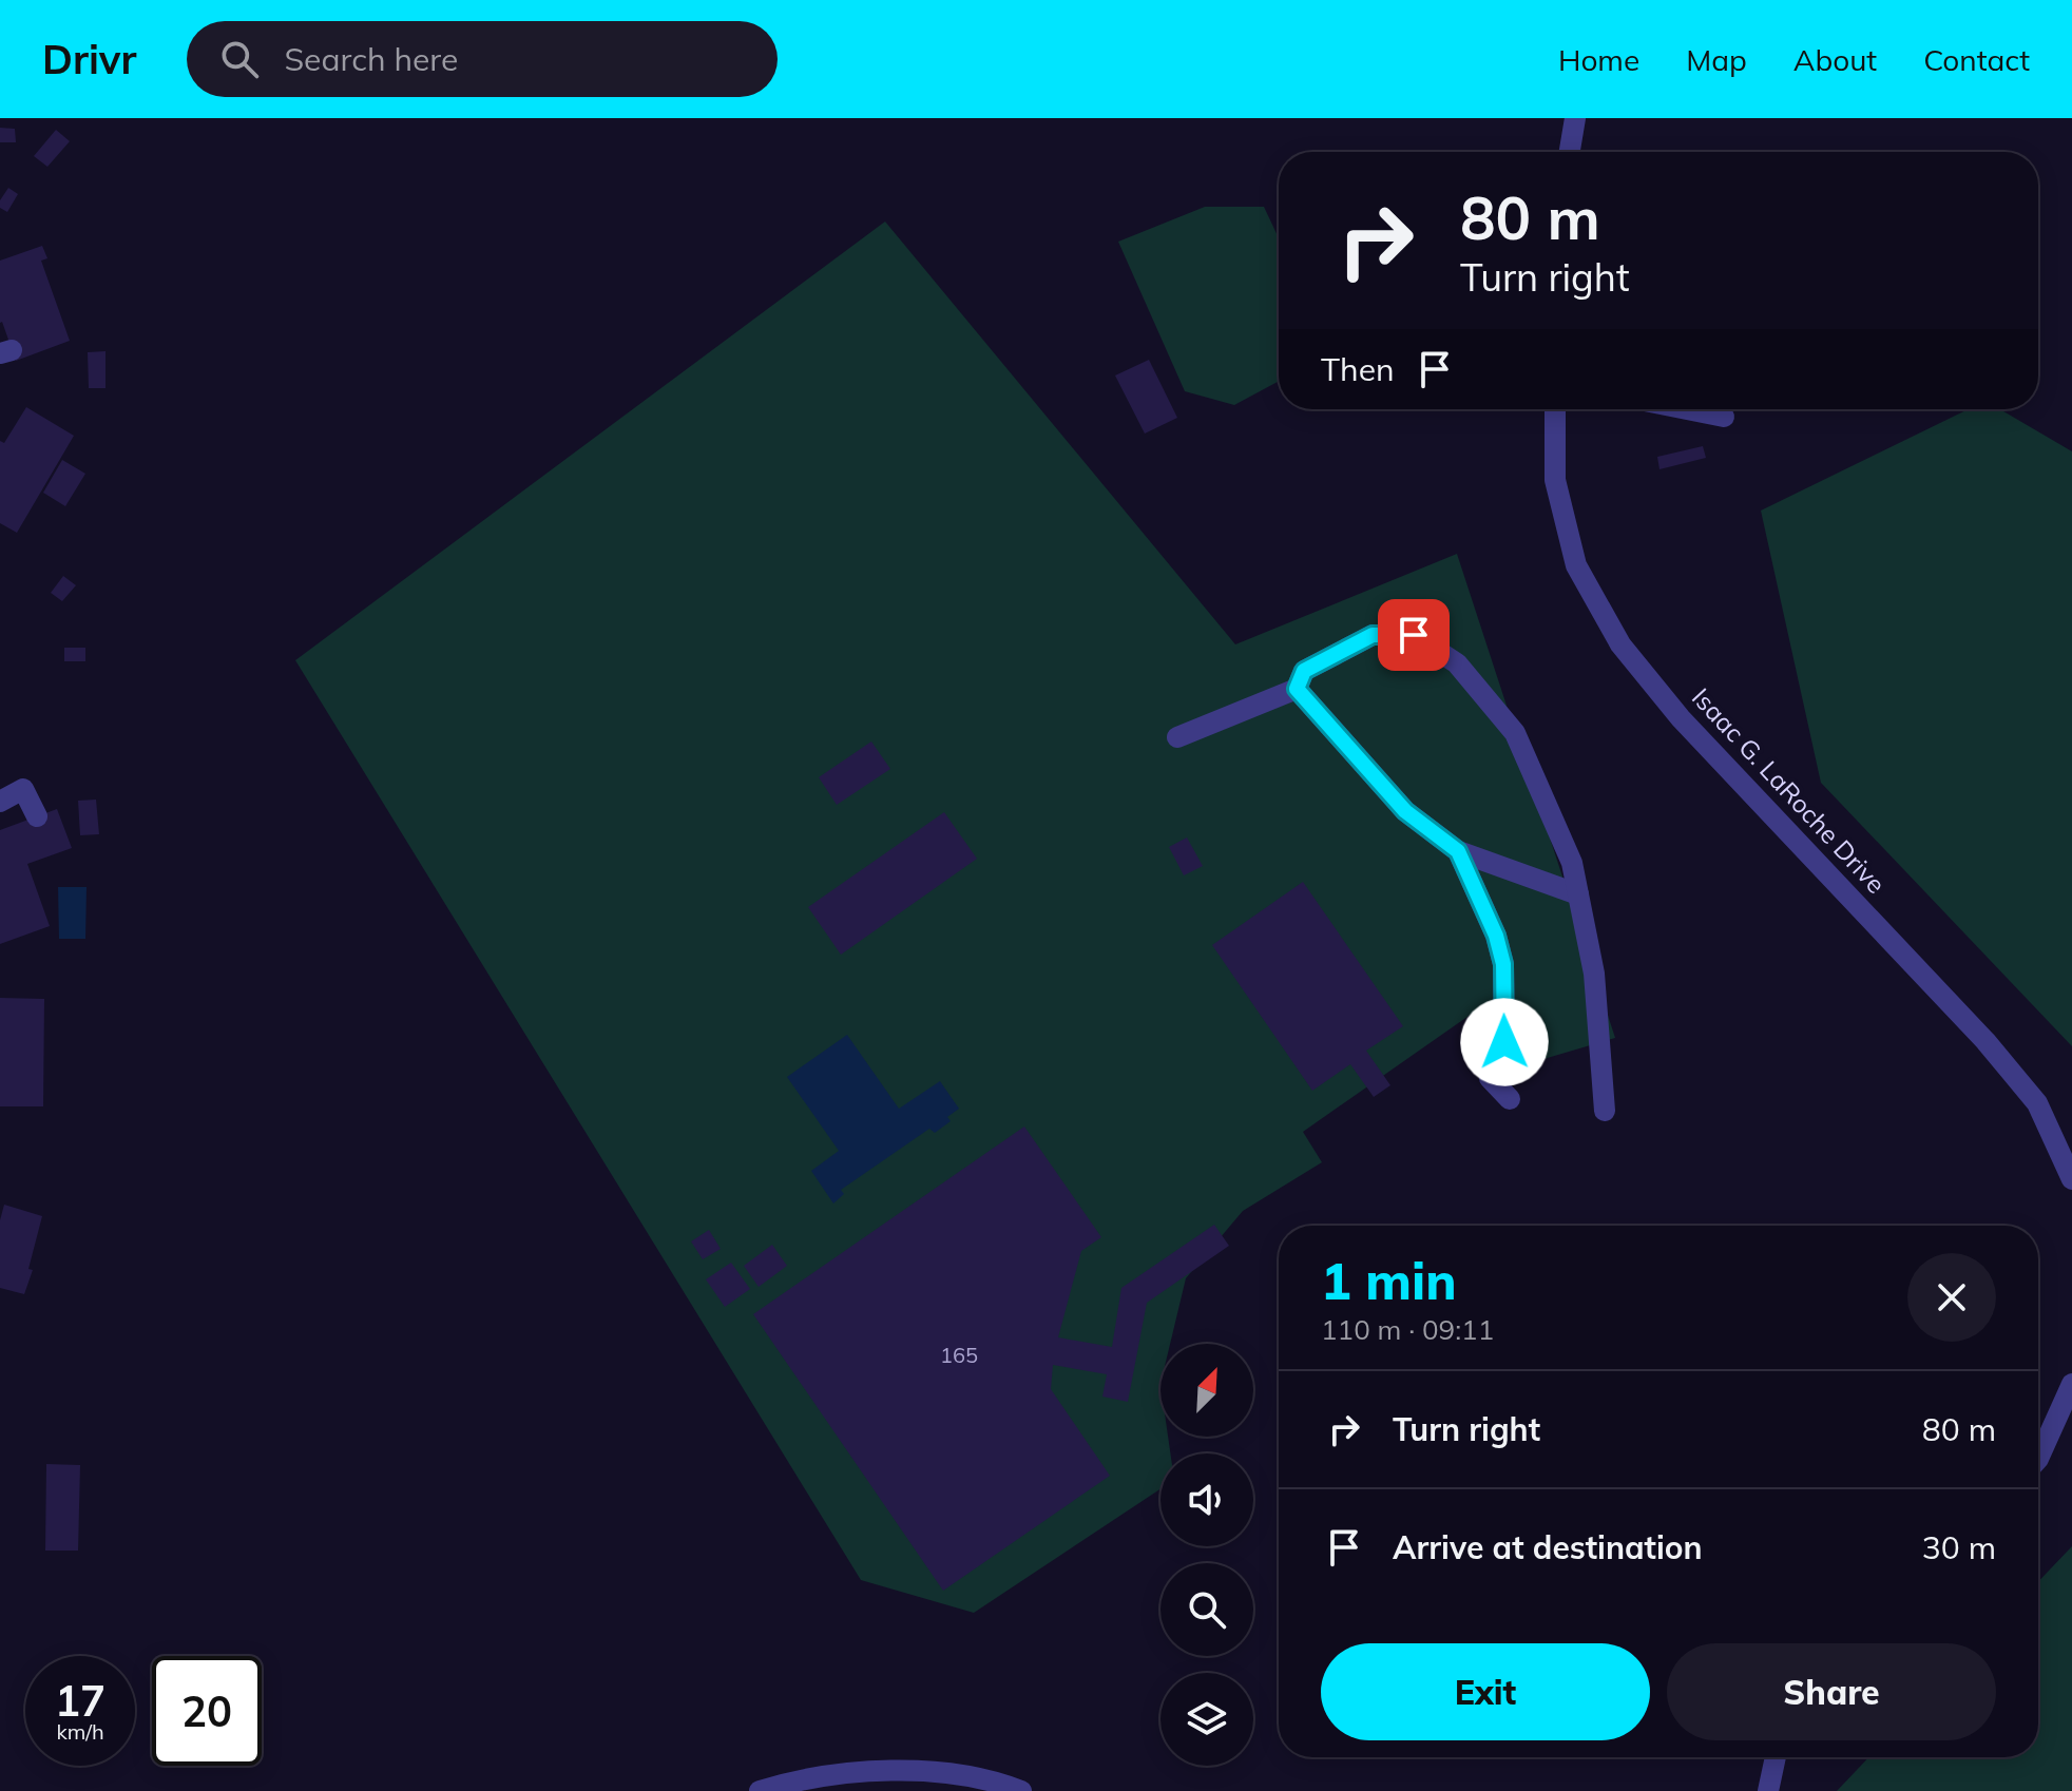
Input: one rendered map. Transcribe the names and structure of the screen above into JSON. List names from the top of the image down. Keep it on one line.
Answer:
{"streets":{"street":["Isaac G. LaRoche Drive"]},"house_numbers":["165"],"north":"top right","page":{"header":"Drivr","search":"Search here","nav":["Home","Map","About","Contact"],"turn":["80 m","Turn right"],"then":"Then","heading":["1 min","110 m · 09:11"],"list":[{"name":"Turn right","value":"80 m"},{"name":"Arrive at destination","value":"30 m"}],"buttons":["Exit","Share"],"speed":"17 km/h","limit":"20"}}
